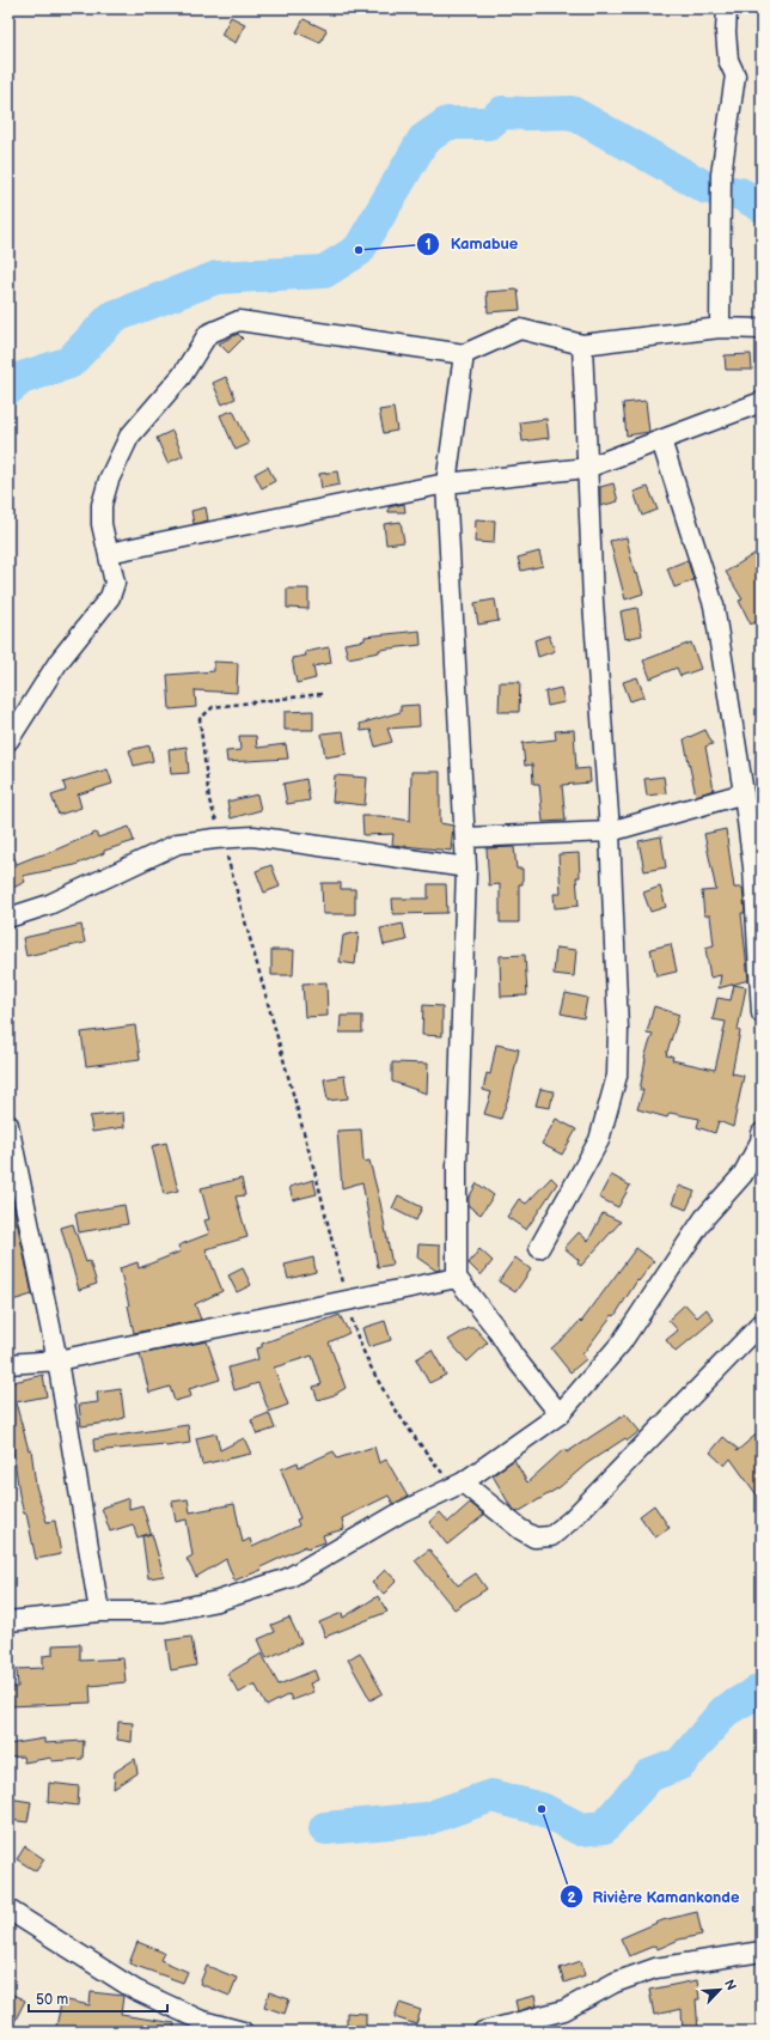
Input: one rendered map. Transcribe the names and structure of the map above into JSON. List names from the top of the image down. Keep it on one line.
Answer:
{"places":["Kamabue","Rivière Kamankonde"],"scale_bar":"50 m","north":"top right"}
